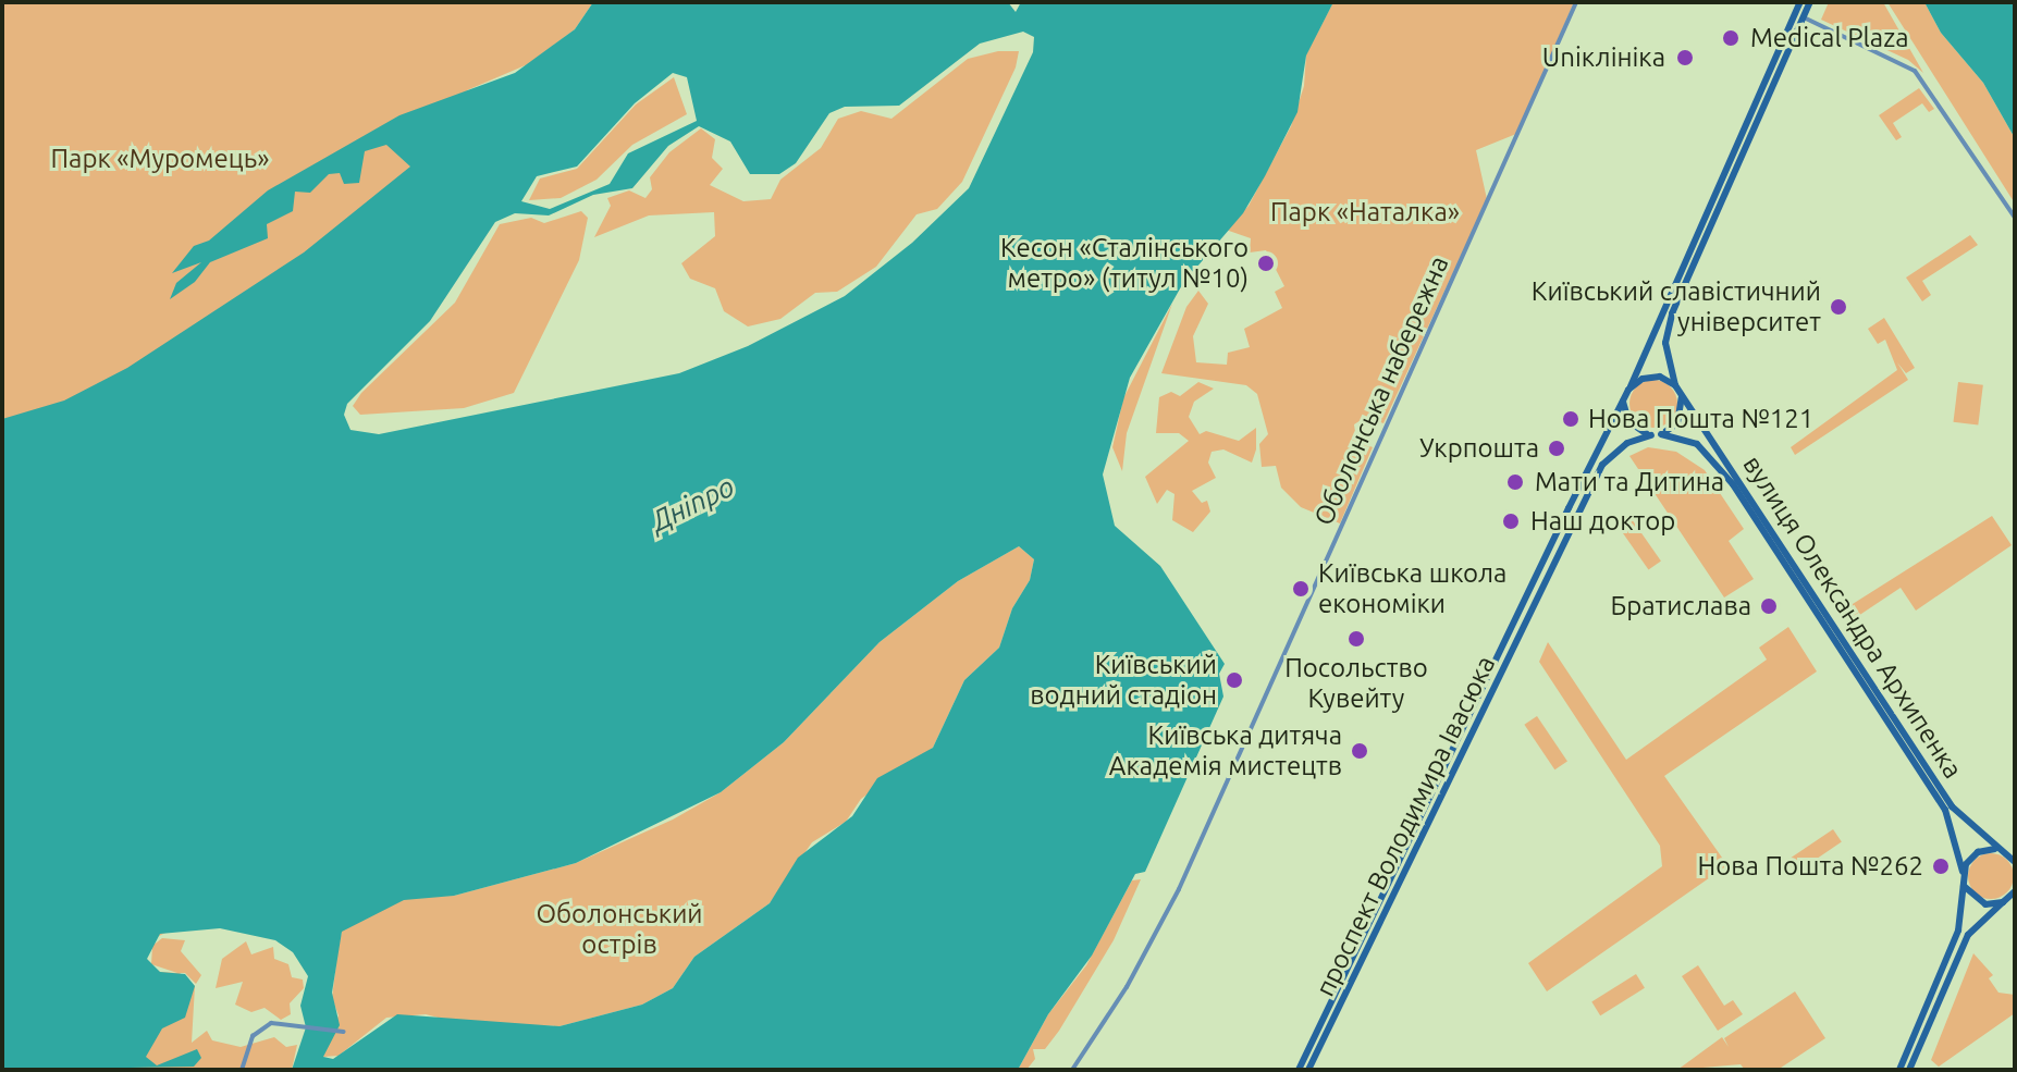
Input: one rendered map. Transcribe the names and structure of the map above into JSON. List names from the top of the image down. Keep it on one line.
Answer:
{"streets":{"main road":["вулиця Олександра Архипенка","проспект Володимира Івасюка"],"street":["Оболонська набережна"]},"crossings":[["вулиця Олександра Архипенка","проспект Володимира Івасюка"]],"water":["Дніпро"],"parks":["Парк «Муромець»","Парк «Наталка»","Оболонський острів"],"places":["Medical Plaza","Uniклініка","Кесон «Сталінського метро» (титул №10)","Київський славістичний університет","Нова Пошта №121","Укрпошта","Мати та Дитина","Наш доктор","Київська школа економіки","Братислава","Посольство Кувейту","Київський водний стадіон","Київська дитяча Академія мистецтв","Нова Пошта №262"]}
